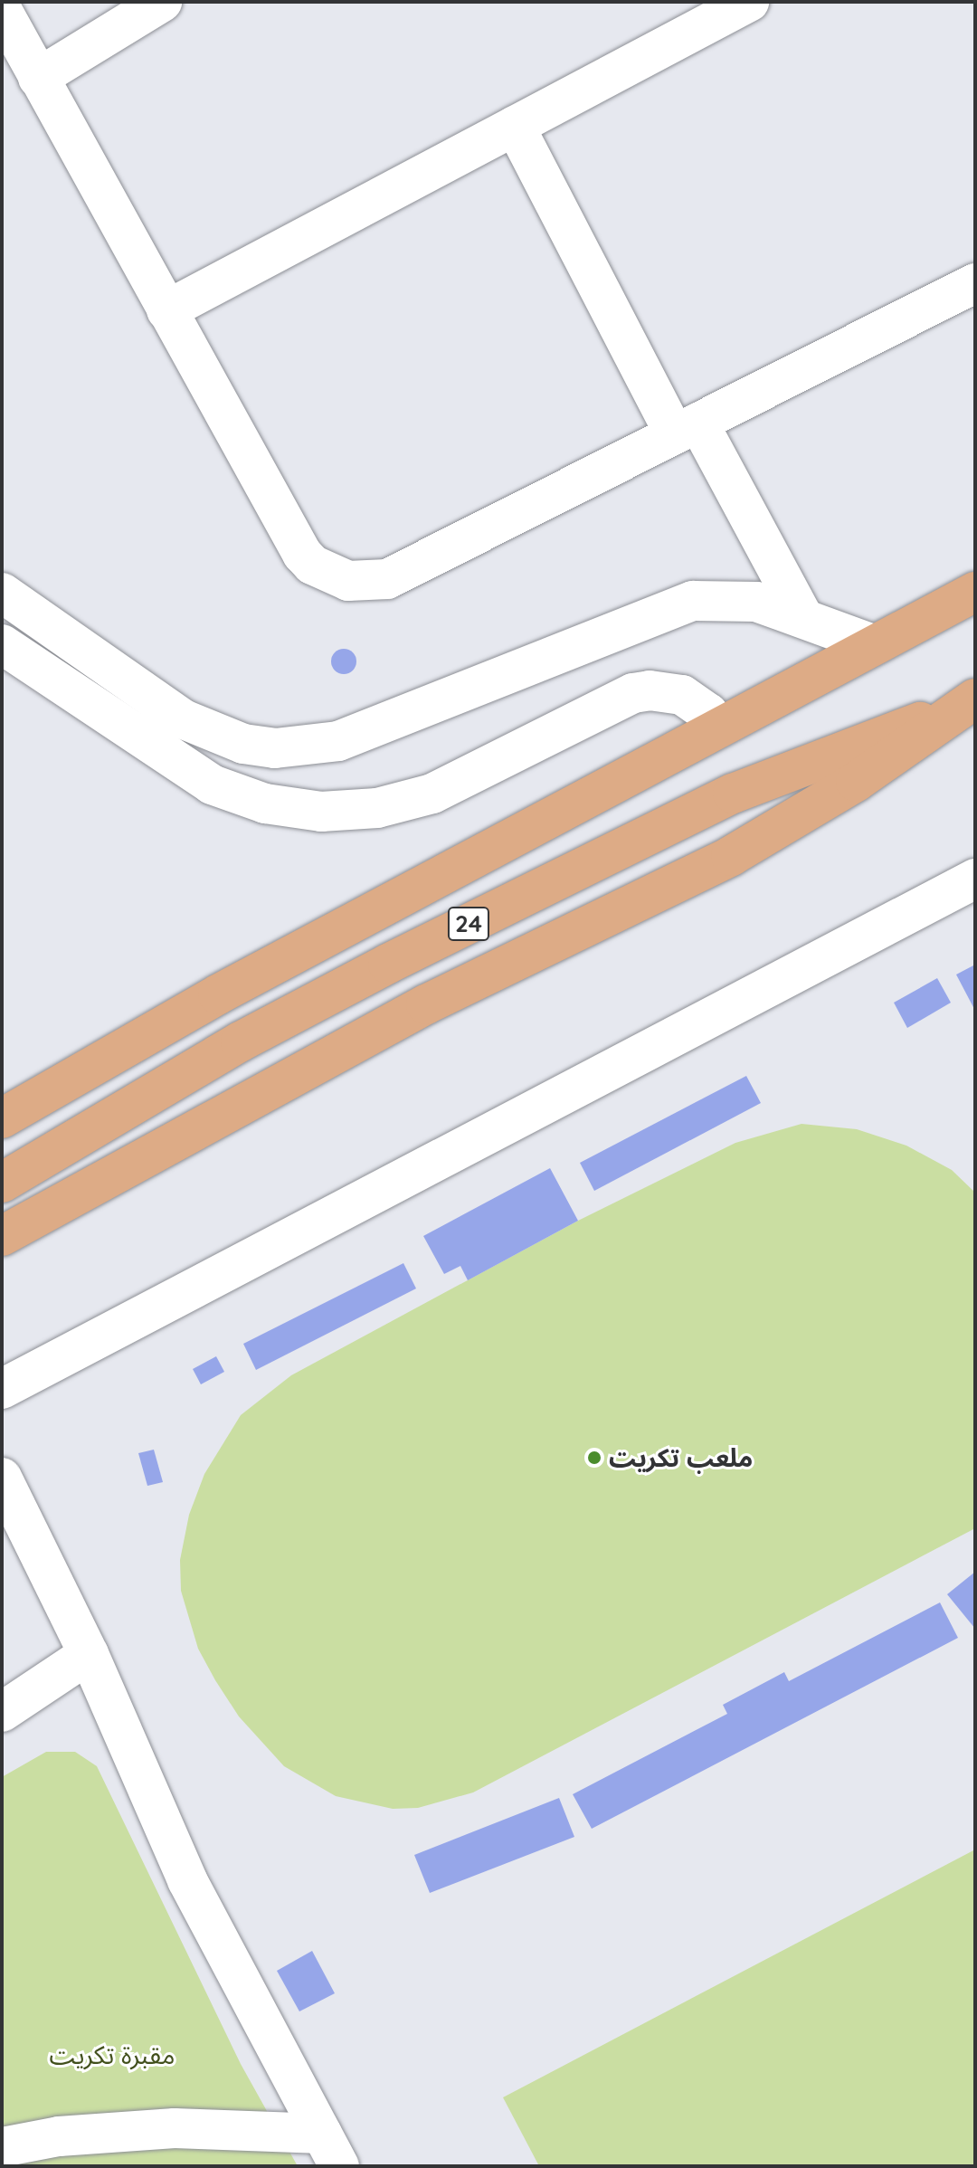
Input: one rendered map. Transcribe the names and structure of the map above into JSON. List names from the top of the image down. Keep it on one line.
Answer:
{"streets":{"main road":["24"]},"parks":["مقبرة تكريت"],"places":["ملعب تكريت"]}
